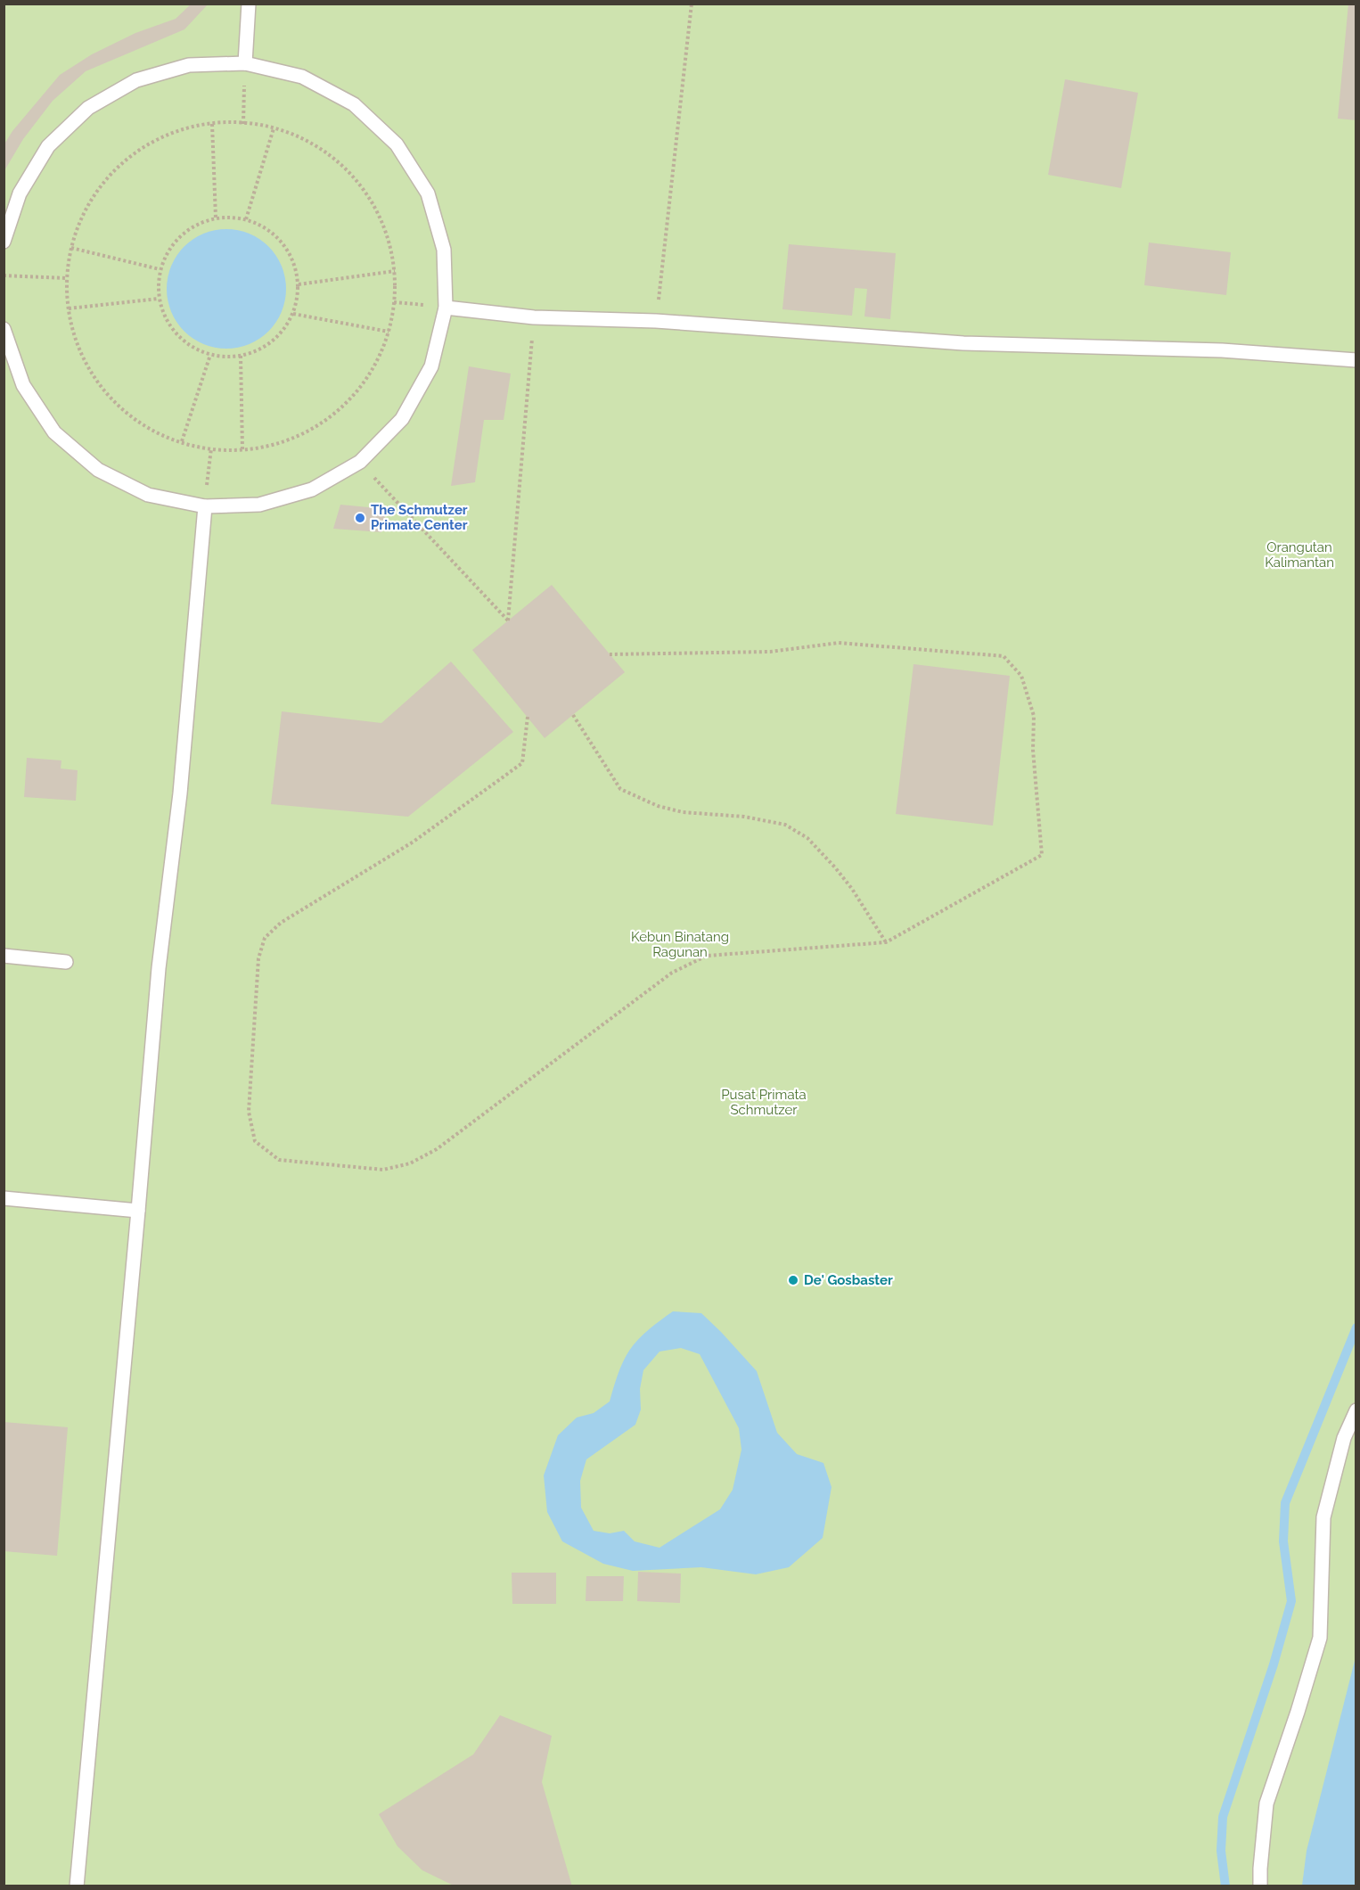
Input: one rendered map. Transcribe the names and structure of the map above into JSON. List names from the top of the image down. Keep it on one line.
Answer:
{"parks":["Orangutan Kalimantan","Kebun Binatang Ragunan","Pusat Primata Schmutzer"],"places":["The Schmutzer Primate Center","De' Gosbaster"]}
